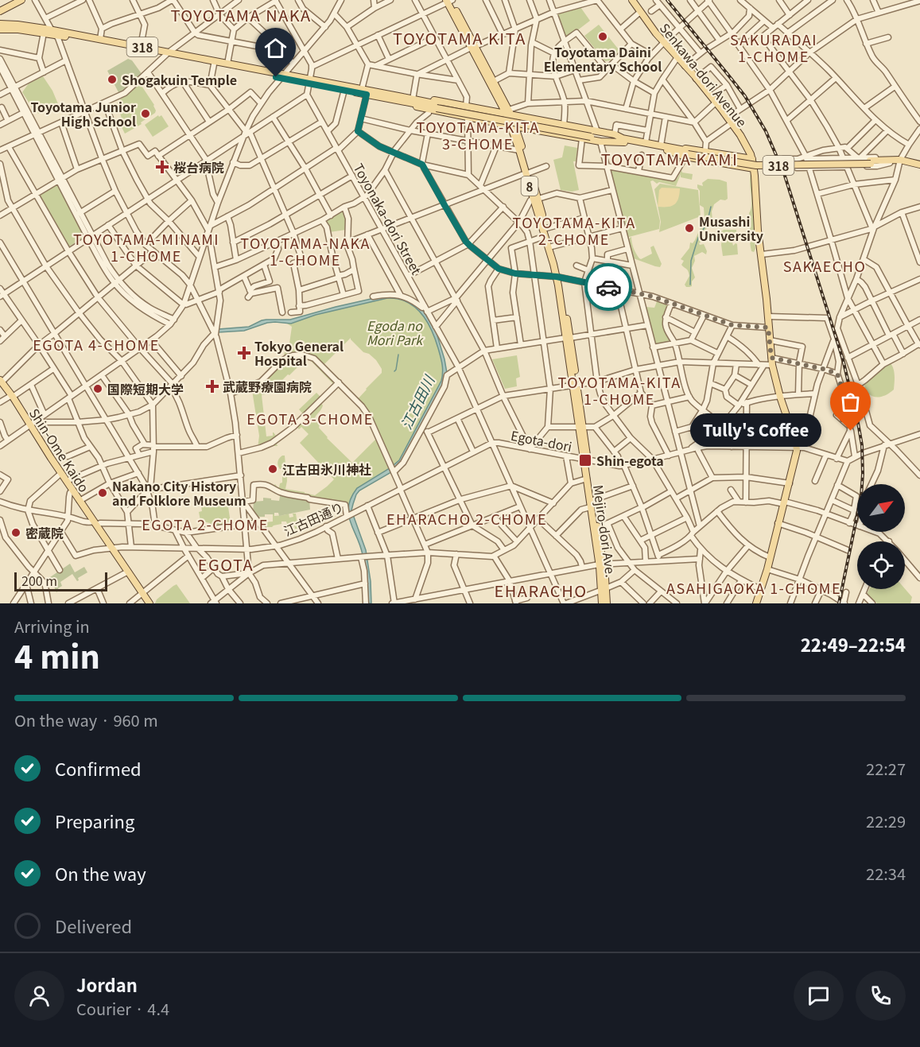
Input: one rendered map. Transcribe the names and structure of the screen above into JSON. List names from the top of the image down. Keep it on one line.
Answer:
{"streets":{"main road":["318","Senkawa-dori Avenue","8","Shin-Ome Kaido","Mejiro-dori Ave."],"street":["Toyonaka-dori Street","Egota-dori","江古田通り"]},"crossings":[["Senkawa-dori Avenue","Egota-dori"],["Toyonaka-dori Street","Egota-dori"],["Egota-dori","江古田通り"],["Egota-dori","Mejiro-dori Ave."],["Shin-Ome Kaido","江古田通り"]],"districts":["TOYOTAMA NAKA","TOYOTAMA KITA","SAKURADAI 1-CHOME","TOYOTAMA-KITA 3-CHOME","TOYOTAMA KAMI","TOYOTAMA-KITA 2-CHOME","TOYOTAMA-MINAMI 1-CHOME","TOYOTAMA-NAKA 1-CHOME","SAKAECHO","EGOTA 4-CHOME","TOYOTAMA-KITA 1-CHOME","EGOTA 3-CHOME","EHARACHO 2-CHOME","EGOTA 2-CHOME","EGOTA","ASAHIGAOKA 1-CHOME","EHARACHO"],"water":["江古田川"],"parks":["Egoda no Mori Park"],"places":{"other":["Toyotama Daini Elementary School","Shogakuin Temple","Toyotama Junior High School","Musashi University","国際短期大学","Tully's Coffee","江古田氷川神社","Nakano City History and Folklore Museum","密蔵院"],"health":["桜台病院","Tokyo General Hospital","武蔵野療園病院"],"transit":["Shin-egota"]},"scale_bar":"200 m","north":"top right","page":{"bubble":"Tully's Coffee","scale":"200 m","heading":["4 min","Arriving in","22:49–22:54"],"panel":["Jordan","Courier · 4.4"],"bar":"On the way · 960 m","list":[["Confirmed","22:27"],["Preparing","22:29"],["On the way","22:34"],"Delivered"]}}
